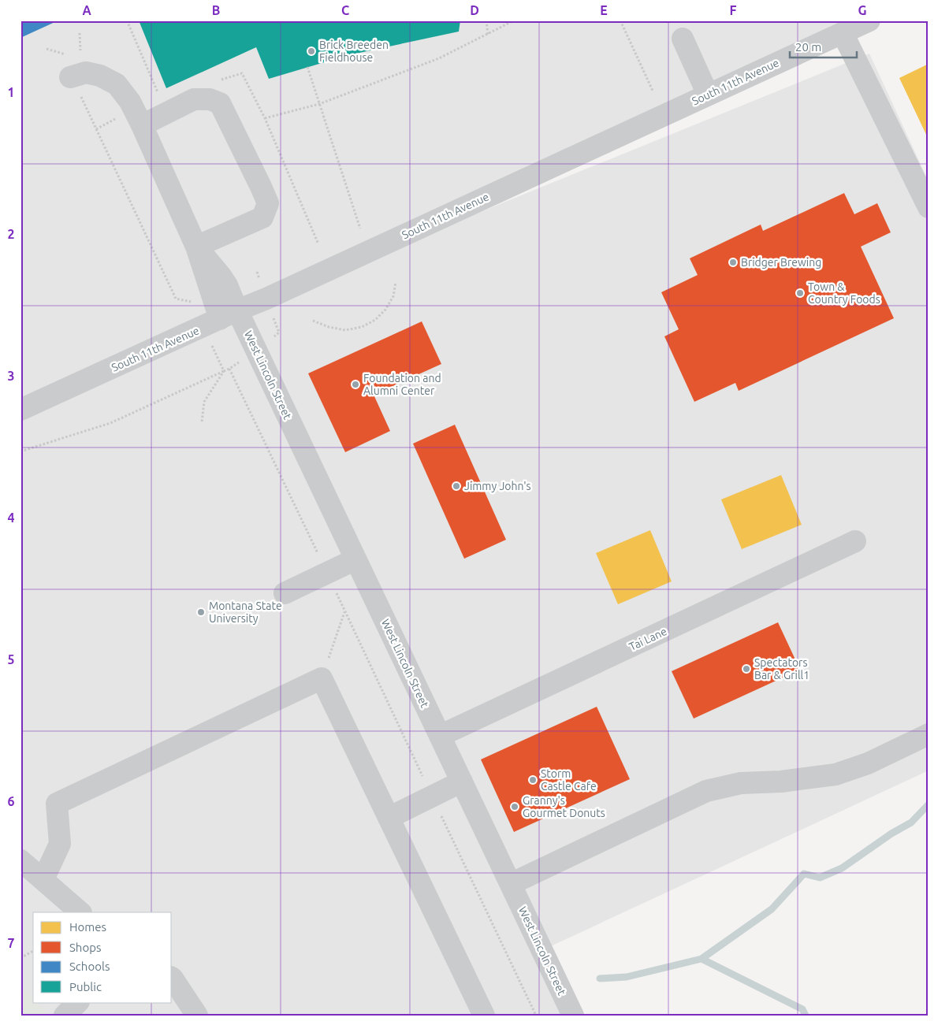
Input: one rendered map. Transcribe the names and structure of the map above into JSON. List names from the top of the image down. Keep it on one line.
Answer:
{"streets":{"street":["South 11th Avenue","West Lincoln Street","Tai Lane"]},"crossings":[["South 11th Avenue","West Lincoln Street"],["West Lincoln Street","Tai Lane"]],"places":["Brick Breeden Fieldhouse","Bridger Brewing","Town & Country Foods","Foundation and Alumni Center","Jimmy John's","Montana State University","Spectators Bar & Grill1","Storm Castle Cafe","Granny's Gourmet Donuts"],"legend":["Homes","Shops","Schools","Public"],"scale_bar":"20 m","grid":{"columns":["A","B","C","D","E","F","G"],"rows":["1","2","3","4","5","6","7"]}}
